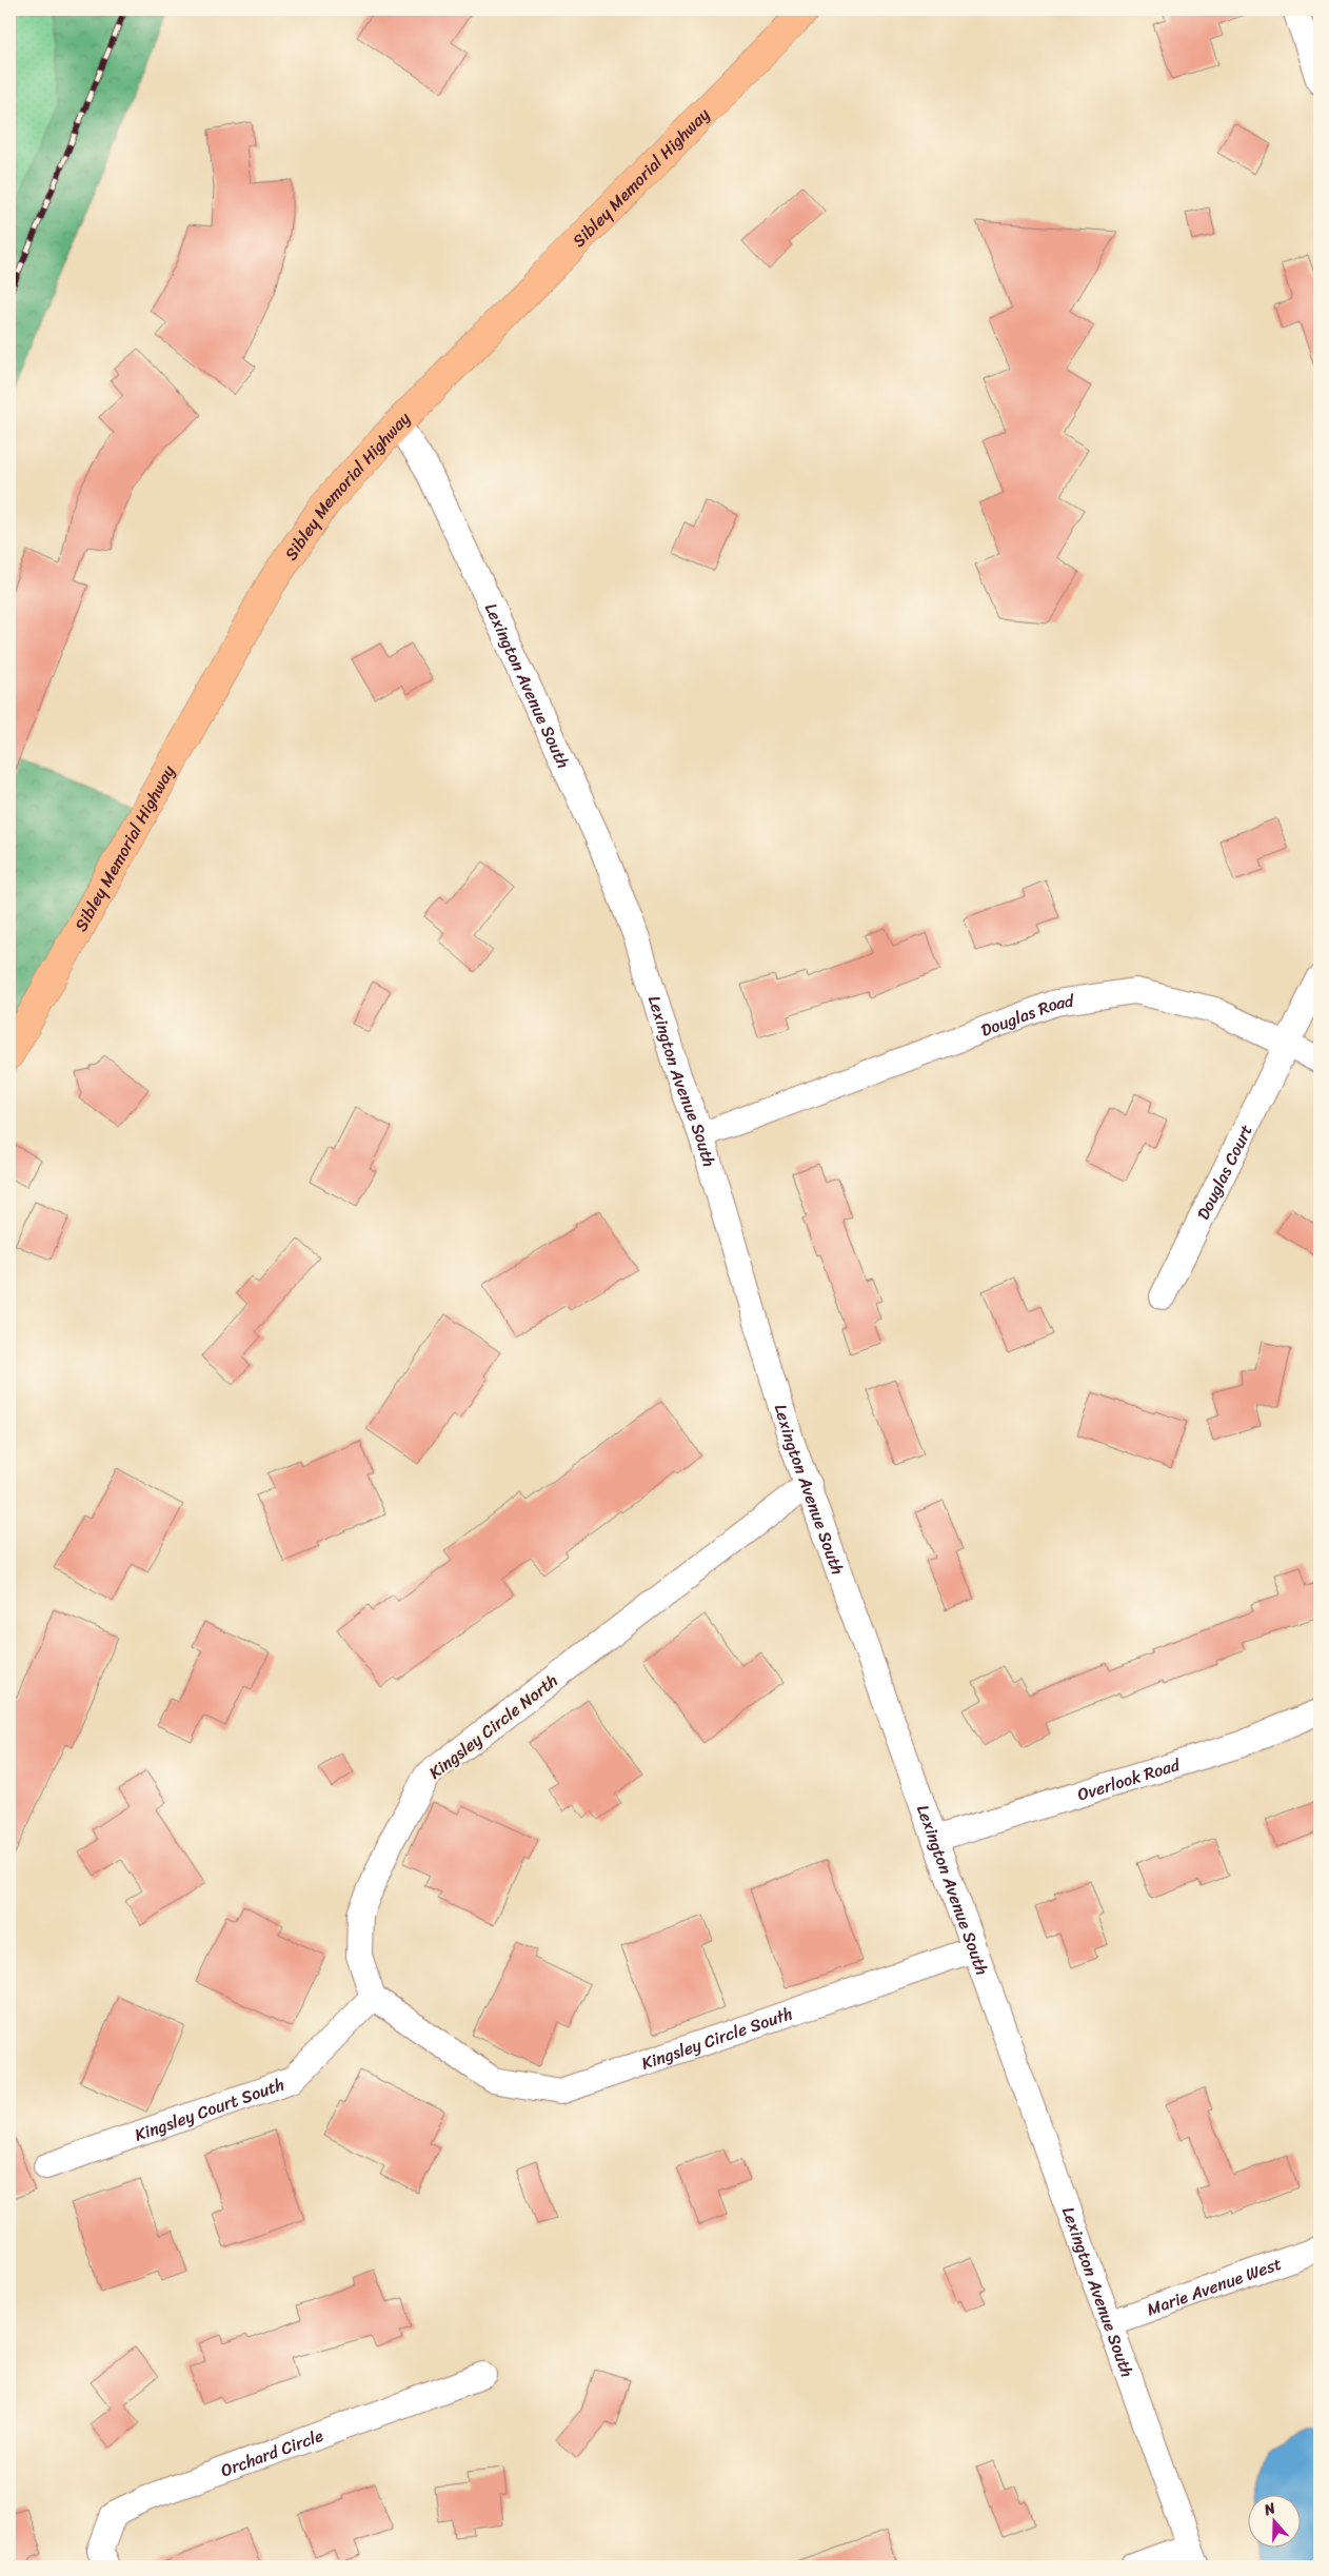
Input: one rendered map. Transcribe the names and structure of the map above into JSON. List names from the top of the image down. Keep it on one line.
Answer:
{"streets":{"main road":["Sibley Memorial Highway"],"street":["Lexington Avenue South","Douglas Road","Douglas Court","Kingsley Circle North","Overlook Road","Kingsley Circle South","Kingsley Court South","Marie Avenue West","Orchard Circle"]},"crossings":[["Sibley Memorial Highway","Lexington Avenue South"],["Lexington Avenue South","Douglas Road"],["Lexington Avenue South","Kingsley Circle North"],["Lexington Avenue South","Overlook Road"],["Lexington Avenue South","Kingsley Circle South"],["Lexington Avenue South","Marie Avenue West"],["Douglas Road","Douglas Court"],["Kingsley Circle North","Kingsley Circle South"],["Kingsley Circle North","Kingsley Court South"],["Kingsley Circle South","Kingsley Court South"]],"north":"top"}
